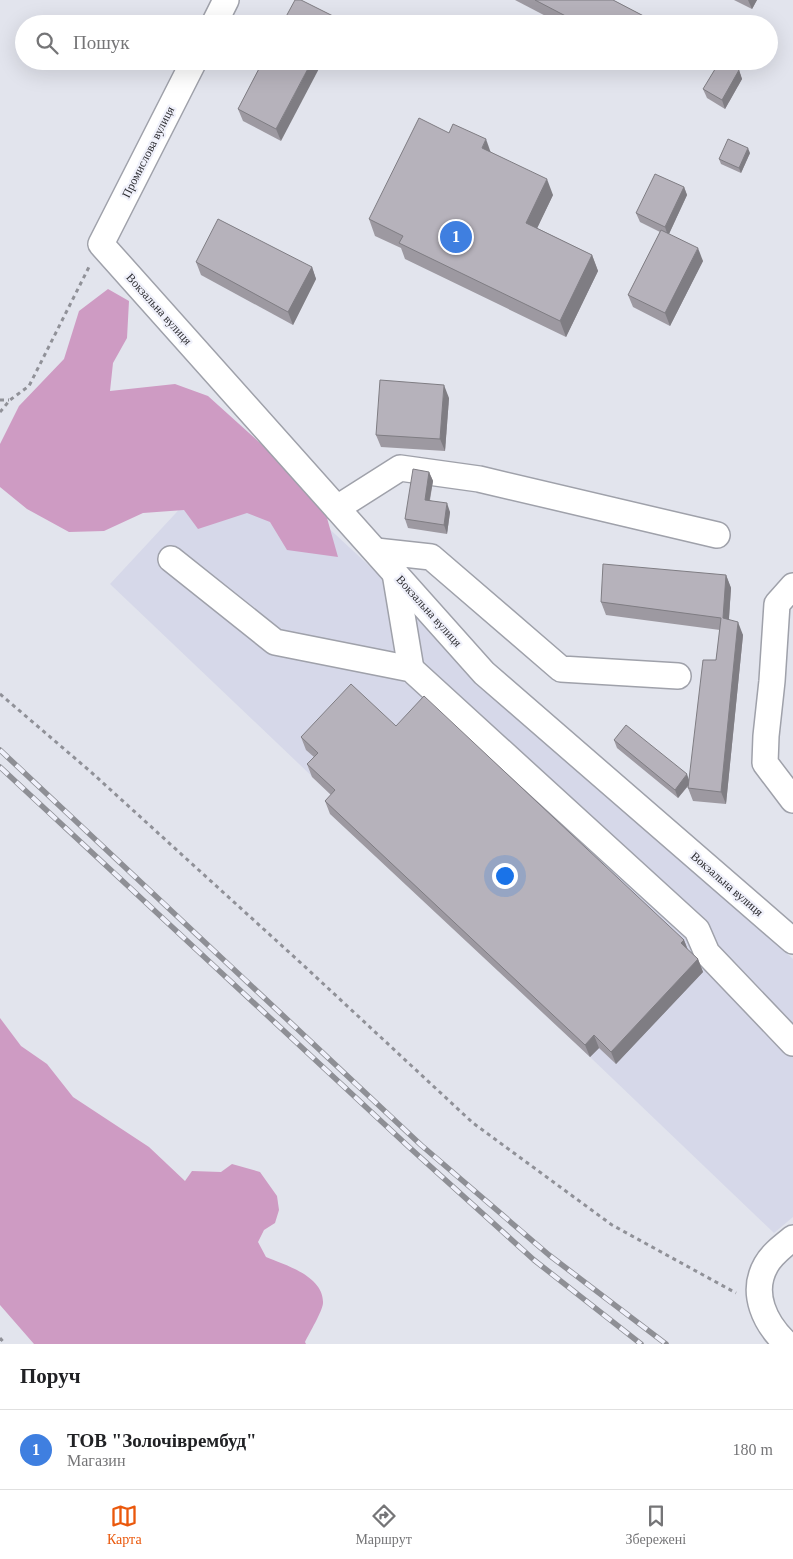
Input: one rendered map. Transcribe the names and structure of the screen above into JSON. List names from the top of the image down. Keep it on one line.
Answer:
{"streets":{"street":["Промислова вулиця","Вокзальна вулиця"]},"crossings":[["Промислова вулиця","Вокзальна вулиця"]],"page":{"search":"Пошук","pins":"1","heading":"Поруч","list":[{"mark":"1","name":"ТОВ \"Золочіврембуд\"","note":"Магазин","value":"180 m"}],"nav":["Карта","Маршрут","Збережені"]}}
